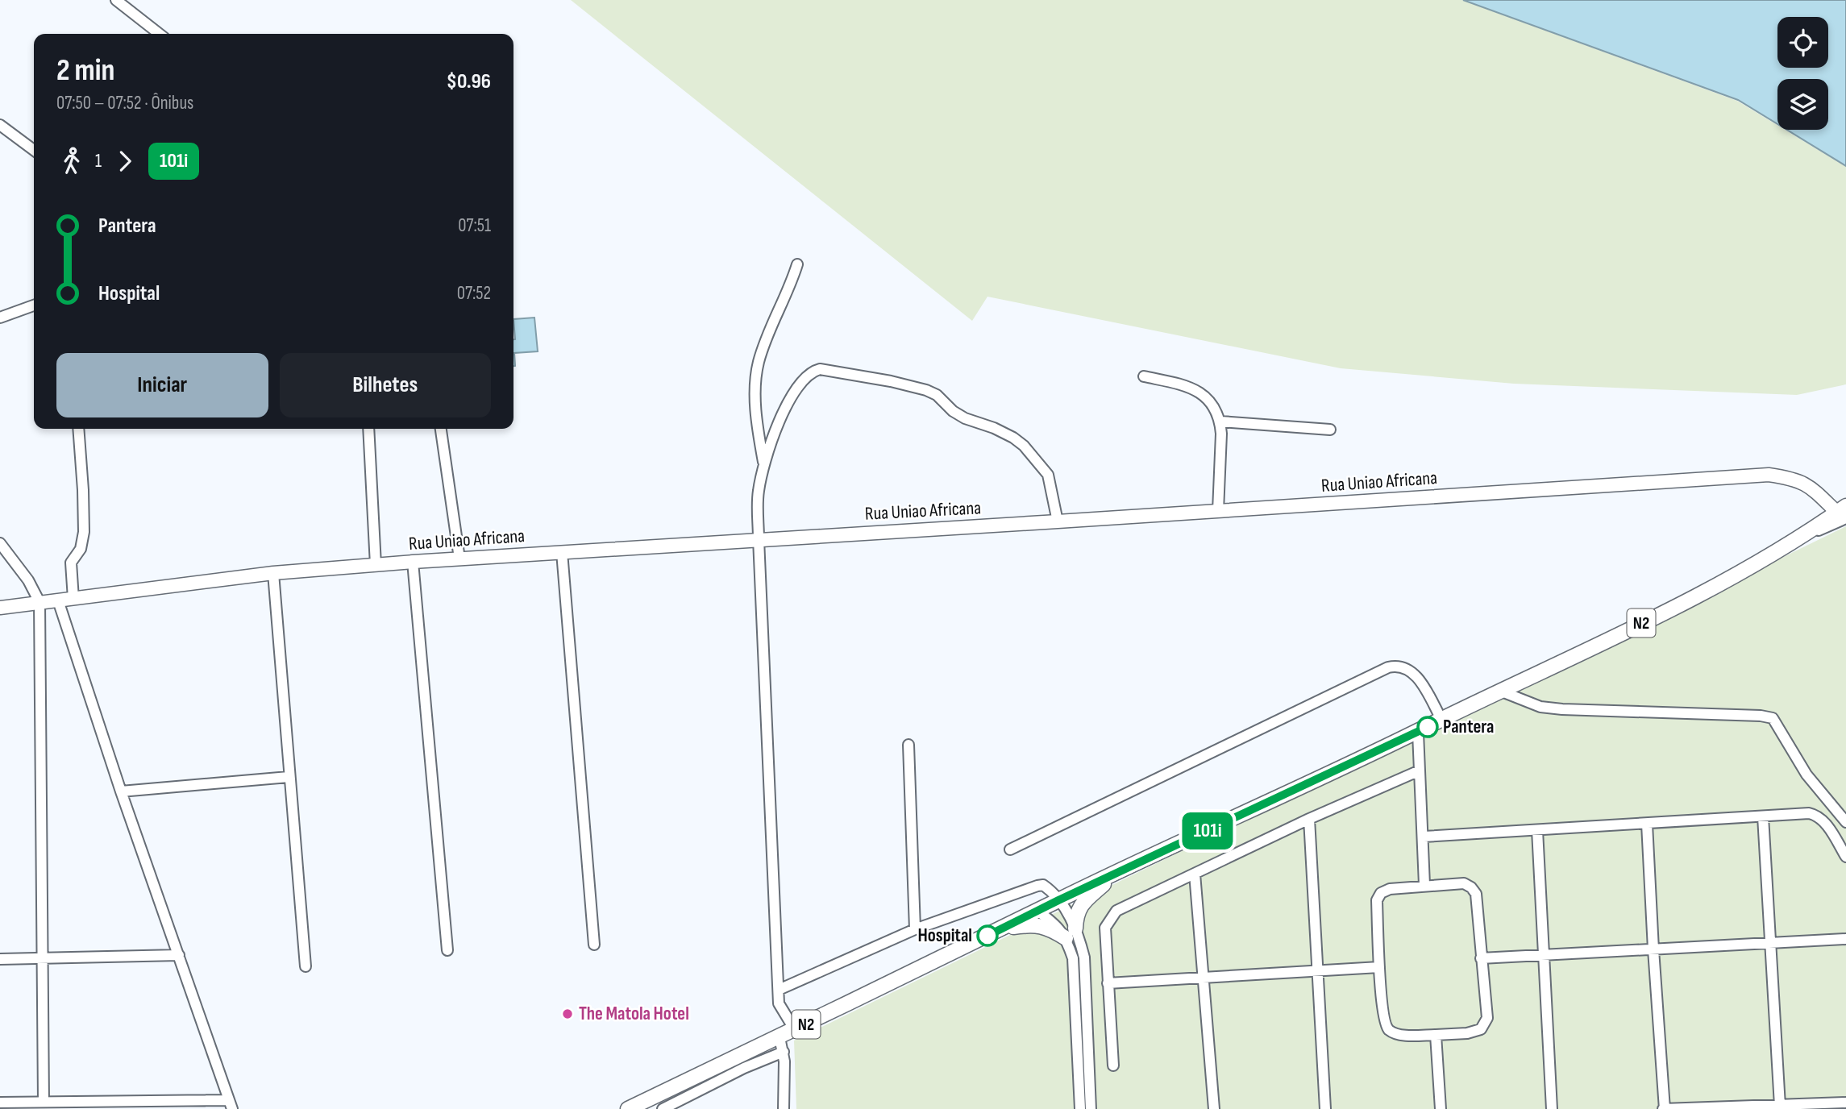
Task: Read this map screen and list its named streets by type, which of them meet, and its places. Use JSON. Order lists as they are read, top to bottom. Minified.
{"streets":{"main road":["Rua Uniao Africana","N2"]},"crossings":[["Rua Uniao Africana","N2"]],"places":["Pantera","Hospital","The Matola Hotel"],"lines":["bus line 101i"],"page":{"on_map":"101i","heading":["2 min","07:50 – 07:52 · Ônibus","$0.96"],"legs":["1","101i"],"list":[{"name":"Pantera","value":"07:51"},{"name":"Hospital","value":"07:52"}],"buttons":["Iniciar","Bilhetes"]}}
